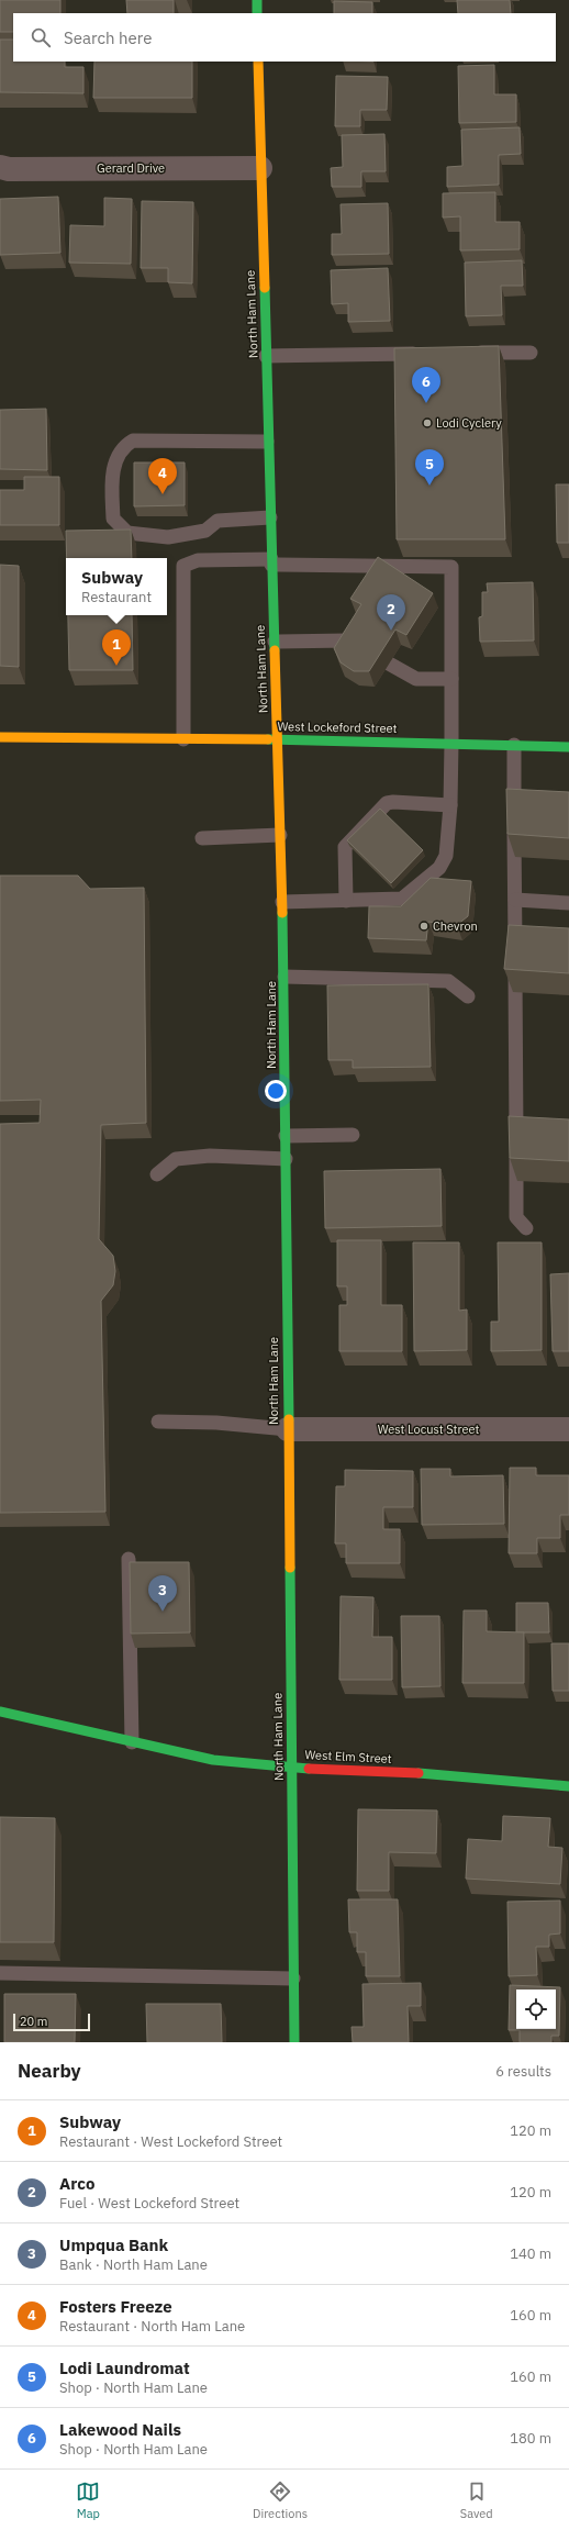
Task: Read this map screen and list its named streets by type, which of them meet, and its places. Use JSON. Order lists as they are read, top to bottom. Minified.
{"streets":{"main road":["North Ham Lane","West Lockeford Street","West Elm Street"],"street":["Gerard Drive","West Locust Street"]},"crossings":[["Gerard Drive","North Ham Lane"],["North Ham Lane","West Lockeford Street"],["North Ham Lane","West Locust Street"],["North Ham Lane","West Elm Street"]],"places":["Lodi Cyclery","Chevron"],"scale_bar":"20 m","page":{"search":"Search here","pins":["6","5","4","2","1","3"],"popup":["Subway","Restaurant"],"scale":"20 m","heading":["Nearby","6 results"],"list":[{"mark":"1","name":"Subway","note":"Restaurant · West Lockeford Street","value":"120 m"},{"mark":"2","name":"Arco","note":"Fuel · West Lockeford Street","value":"120 m"},{"mark":"3","name":"Umpqua Bank","note":"Bank · North Ham Lane","value":"140 m"},{"mark":"4","name":"Fosters Freeze","note":"Restaurant · North Ham Lane","value":"160 m"},{"mark":"5","name":"Lodi Laundromat","note":"Shop · North Ham Lane","value":"160 m"},{"mark":"6","name":"Lakewood Nails","note":"Shop · North Ham Lane","value":"180 m"}],"nav":["Map","Directions","Saved"]}}
